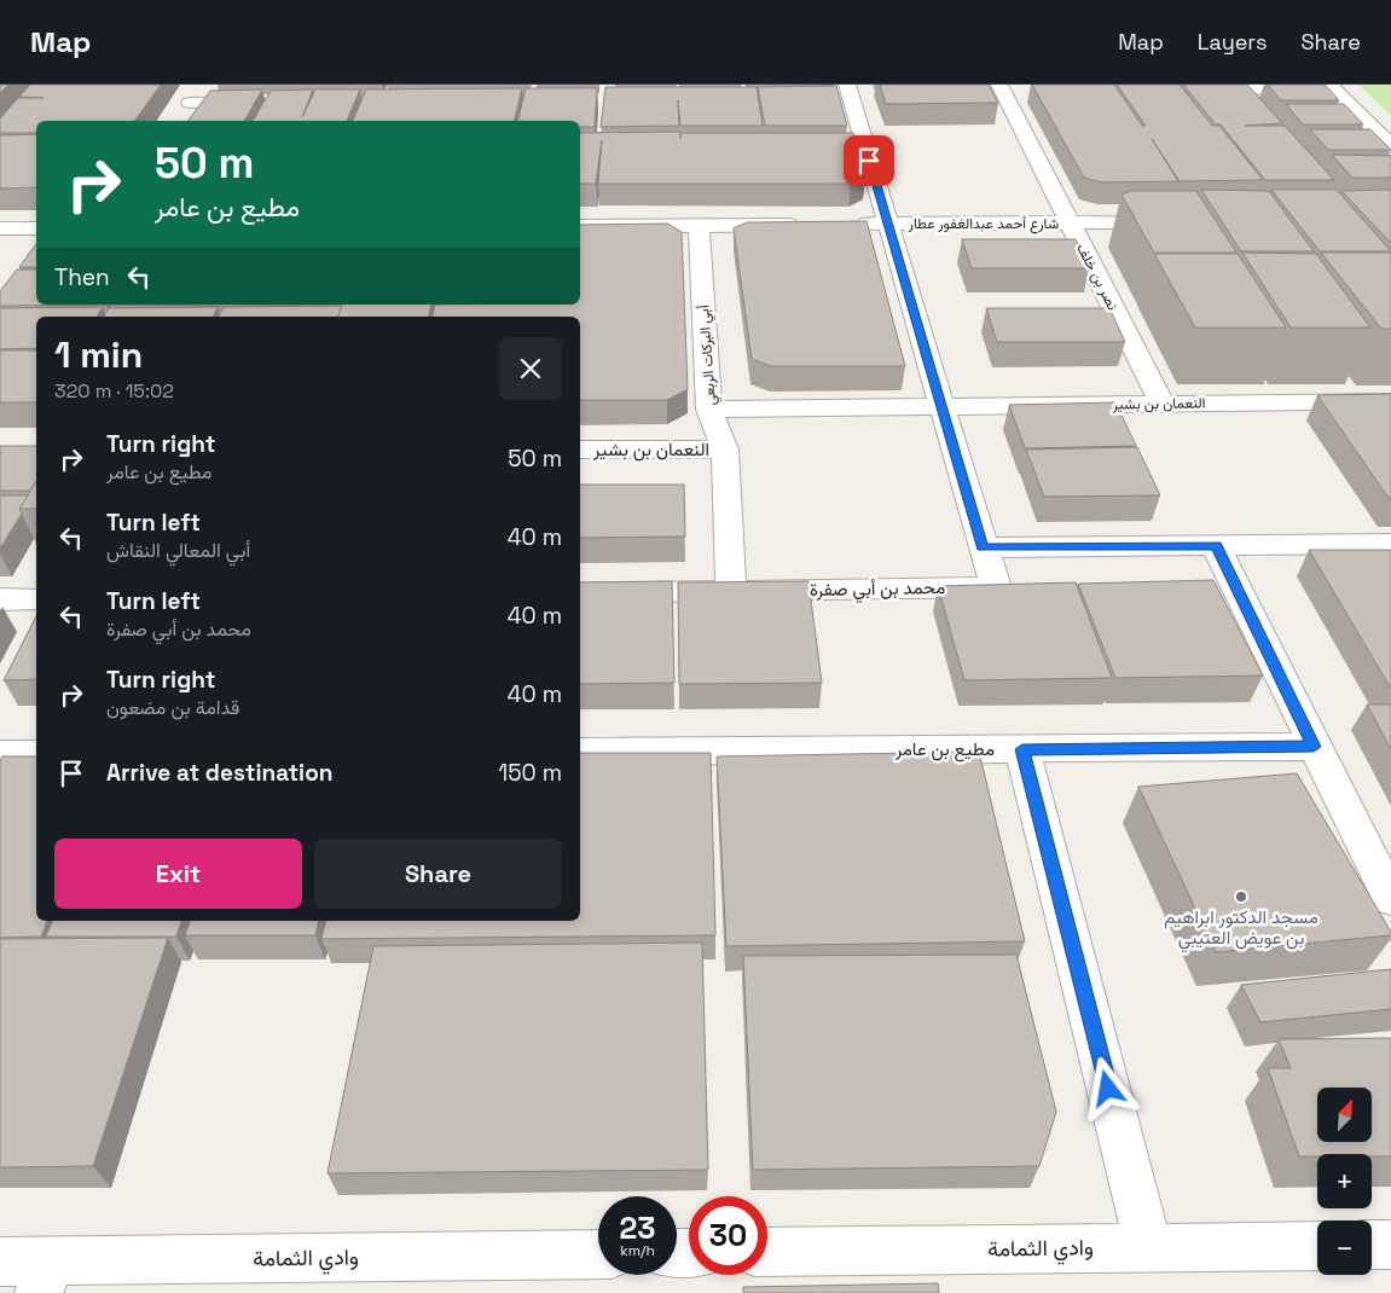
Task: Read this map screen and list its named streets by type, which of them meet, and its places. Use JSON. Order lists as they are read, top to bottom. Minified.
{"streets":{"street":["شارع أحمد عبدالغفور عطار","نصر بن خلف","أبي البركات الربعي","النعمان بن بشير","محمد بن أبي صفرة","مطيع بن عامر","وادي الثمامة"]},"crossings":[["شارع أحمد عبدالغفور عطار","نصر بن خلف"],["نصر بن خلف","النعمان بن بشير"],["أبي البركات الربعي","النعمان بن بشير"],["أبي البركات الربعي","محمد بن أبي صفرة"]],"places":["مسجد الدكتور ابراهيم بن عويض العتيبي"],"north":"top right","page":{"header":"Map","nav":["Map","Layers","Share"],"turn":["50 m","مطيع بن عامر"],"then":"Then","heading":["1 min","320 m · 15:02"],"list":[{"name":"Turn right","note":"مطيع بن عامر","value":"50 m"},{"name":"Turn left","note":"أبي المعالي النقاش","value":"40 m"},{"name":"Turn left","note":"محمد بن أبي صفرة","value":"40 m"},{"name":"Turn right","note":"قدامة بن مضعون","value":"40 m"},{"name":"Arrive at destination","value":"150 m"}],"buttons":["Exit","Share"],"map_buttons":["+","−"],"speed":"23 km/h","limit":"30"}}
